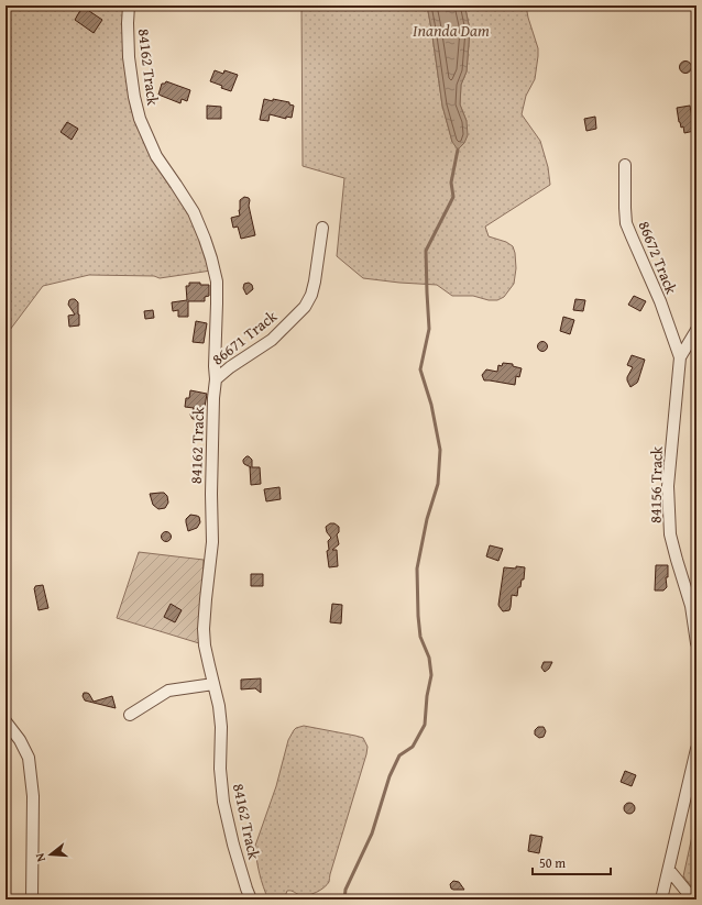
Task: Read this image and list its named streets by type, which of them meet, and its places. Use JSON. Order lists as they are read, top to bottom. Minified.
{"streets":{"street":["84162 Track","86672 Track","86671 Track","84156 Track"]},"crossings":[["84162 Track","86671 Track"],["86672 Track","84156 Track"]],"water":["Inanda Dam"],"scale_bar":"50 m","north":"left"}
